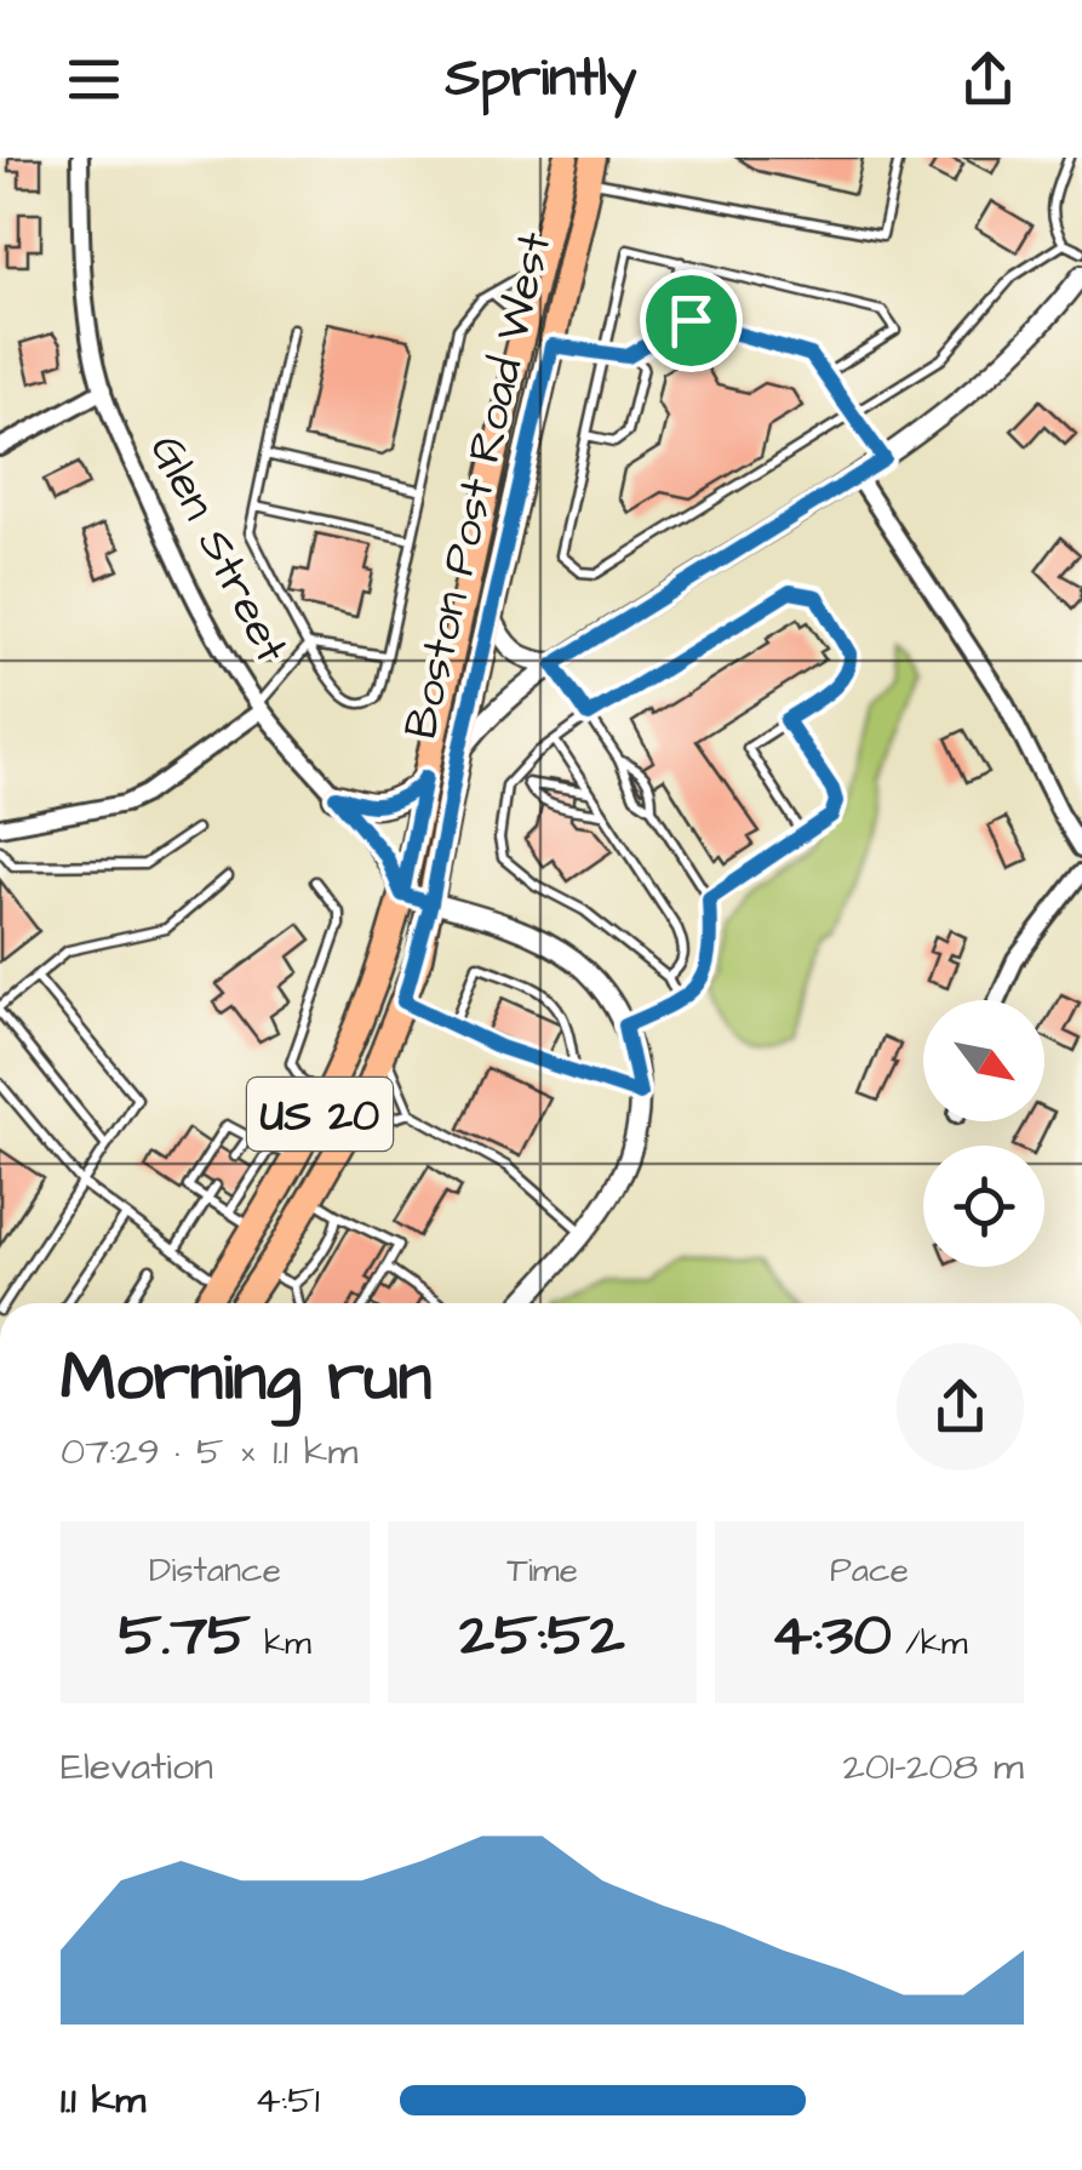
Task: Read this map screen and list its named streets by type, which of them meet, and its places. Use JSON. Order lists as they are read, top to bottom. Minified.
{"streets":{"main road":["Boston Post Road West","US 20"],"street":["Glen Street"]},"crossings":[["Boston Post Road West","Glen Street"],["Boston Post Road West","US 20"],["Glen Street","US 20"]],"north":"bottom right","page":{"header":"Sprintly","heading":["Morning run","07:29 · 5 × 1.1 km"],"stats":[["Distance","5.75 km"],["Time","25:52"],["Pace","4:30 /km"]],"chart":["Elevation","201–208 m"],"list":[{"name":"1.1 km","note":"4:51"}]}}
